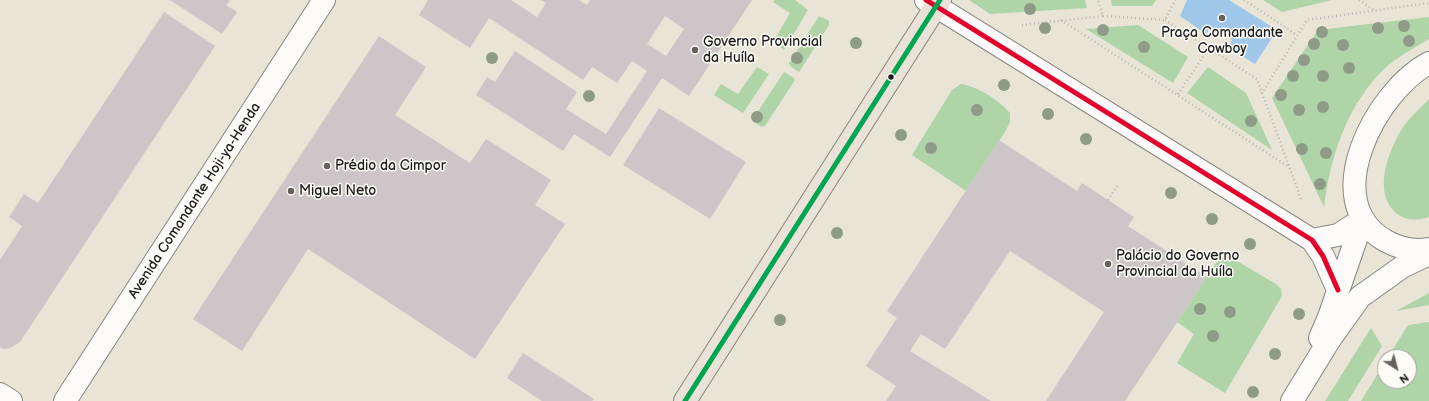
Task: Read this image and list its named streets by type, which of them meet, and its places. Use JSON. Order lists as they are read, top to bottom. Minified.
{"streets":{"street":["Avenida Comandante Hoji-ya-Henda"]},"places":["Praça Comandante Cowboy","Governo Provincial da Huíla","Prédio da Cimpor","Miguel Neto","Palácio do Governo Provincial da Huíla"],"north":"bottom right"}
